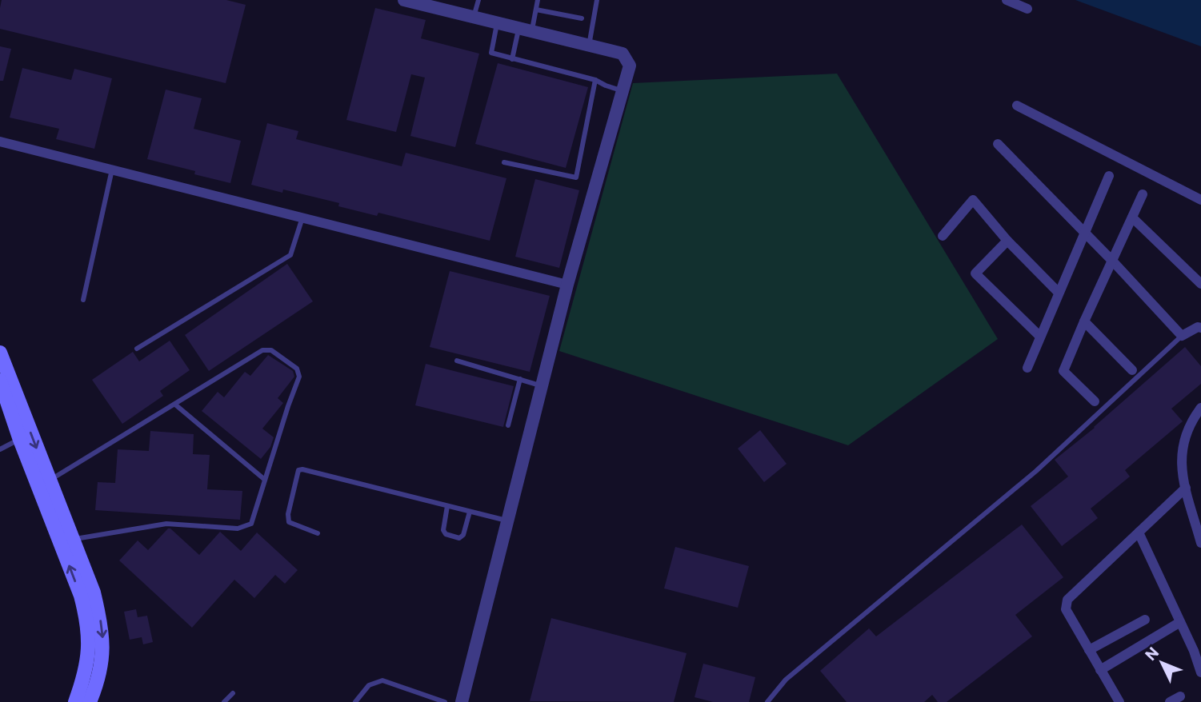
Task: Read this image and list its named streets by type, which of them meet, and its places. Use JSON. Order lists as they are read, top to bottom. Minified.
{"north":"top left"}
